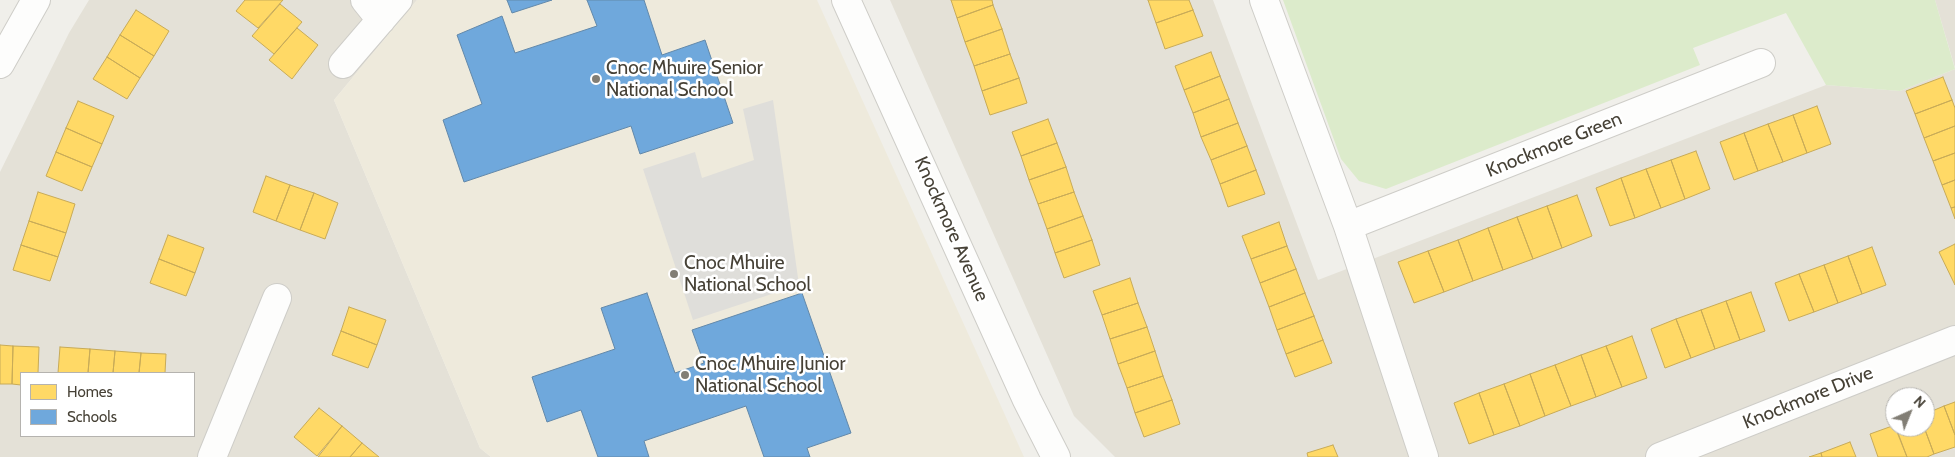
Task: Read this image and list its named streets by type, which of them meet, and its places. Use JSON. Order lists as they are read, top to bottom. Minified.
{"streets":{"street":["Knockmore Green","Knockmore Avenue","Knockmore Drive"]},"places":["Cnoc Mhuire Senior National School","Cnoc Mhuire National School","Cnoc Mhuire Junior National School"],"legend":["Homes","Schools"],"north":"top right"}
